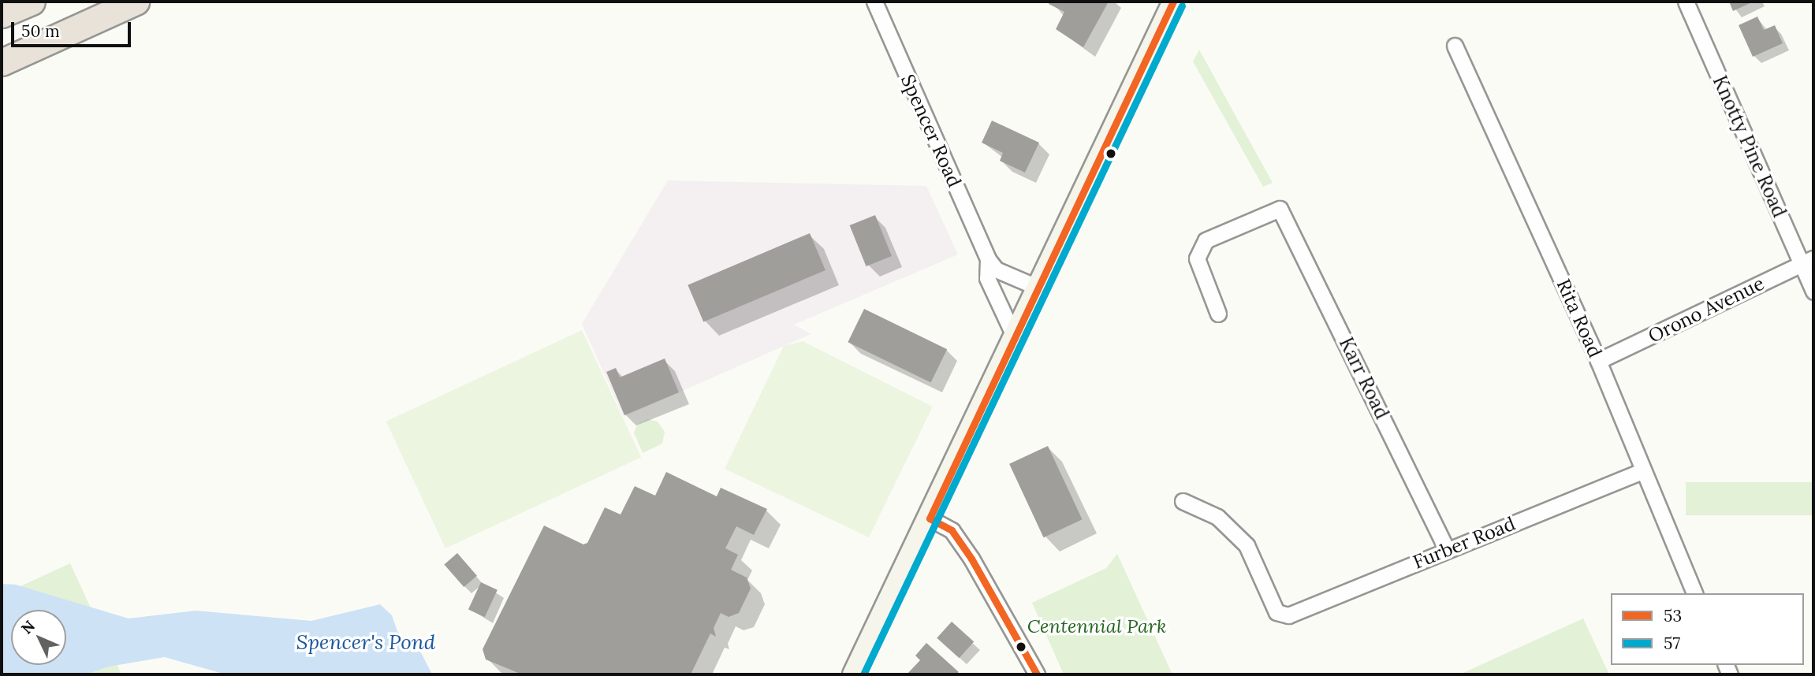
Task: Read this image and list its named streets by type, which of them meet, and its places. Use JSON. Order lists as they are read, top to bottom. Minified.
{"streets":{"street":["Spencer Road","Knotty Pine Road","Orono Avenue","Rita Road","Karr Road","Furber Road"]},"crossings":[["Knotty Pine Road","Orono Avenue"],["Orono Avenue","Rita Road"],["Rita Road","Furber Road"],["Karr Road","Furber Road"]],"water":["Spencer's Pond"],"parks":["Centennial Park"],"lines":["transit line 53","transit line 57"],"legend":["53","57"],"scale_bar":"50 m","north":"top left"}
